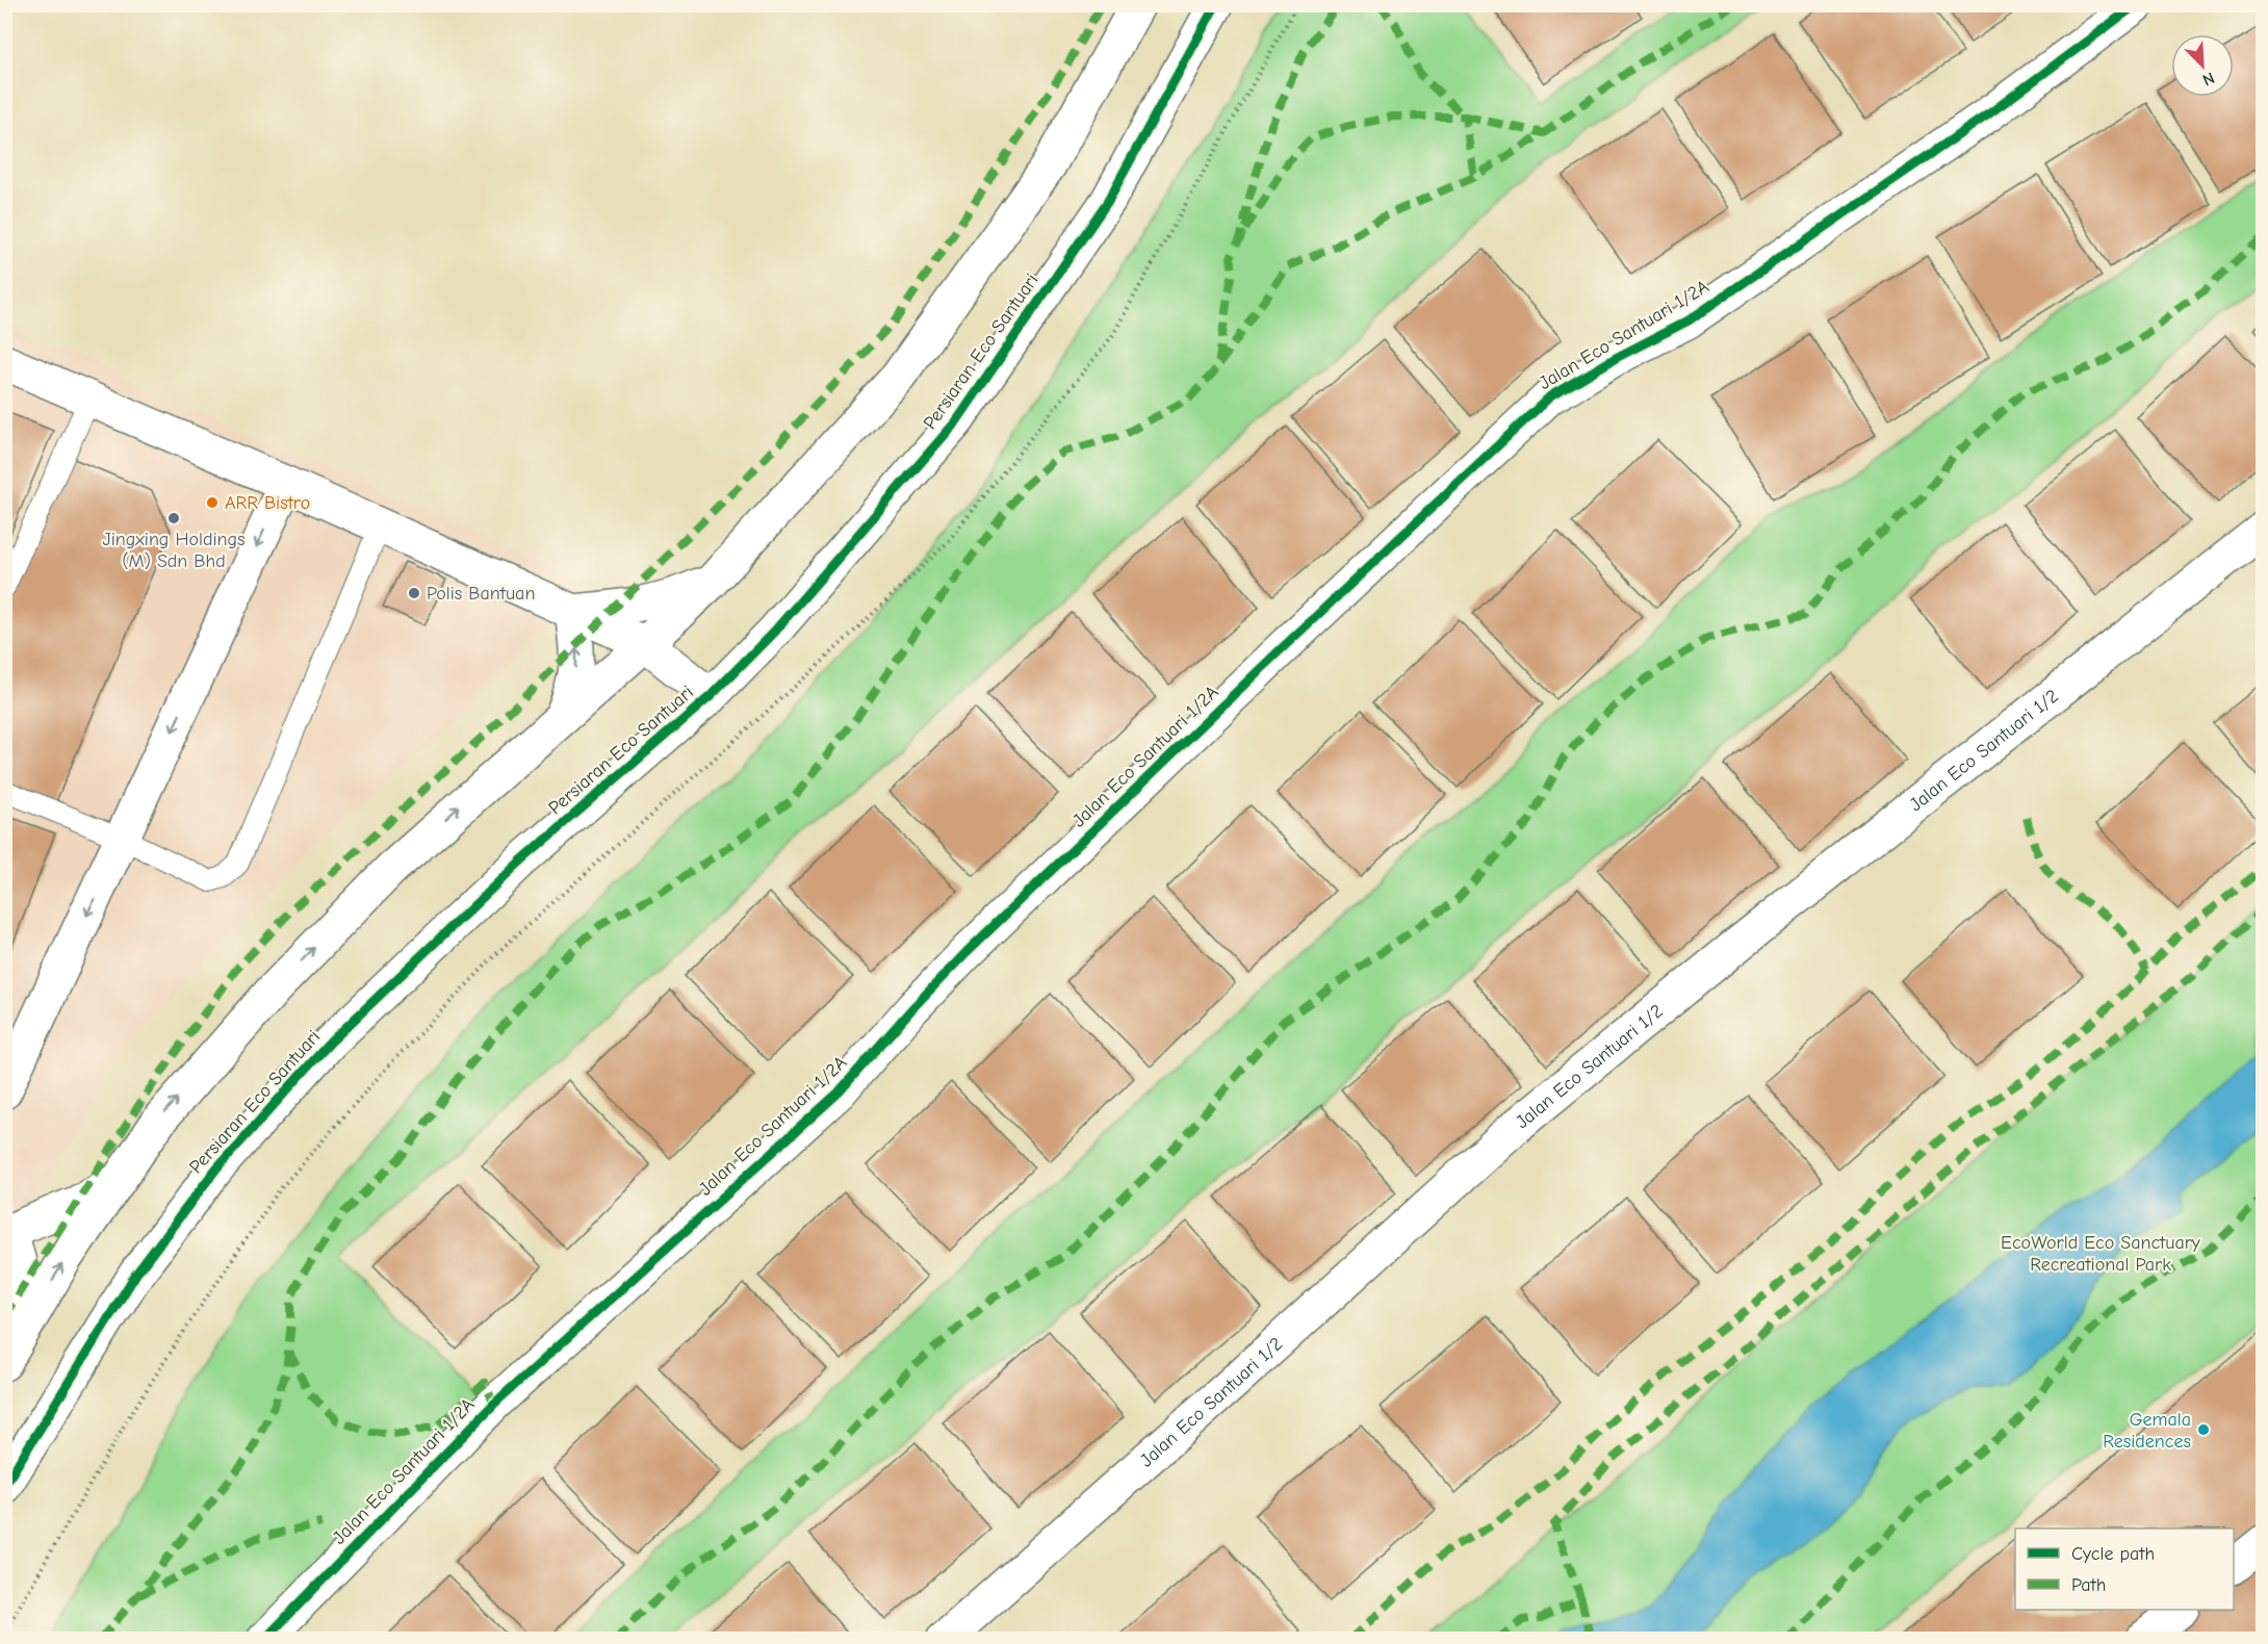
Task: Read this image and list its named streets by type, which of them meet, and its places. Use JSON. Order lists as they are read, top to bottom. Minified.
{"streets":{"street":["Jalan Eco Santuari 1/2A","Persiaran Eco Santuari","Jalan Eco Santuari 1/2"]},"parks":["EcoWorld Eco Sanctuary Recreational Park"],"places":["ARR Bistro","Jingxing Holdings (M) Sdn Bhd","Polis Bantuan","Gemala Residences"],"legend":["Cycle path","Path"],"north":"bottom right"}
